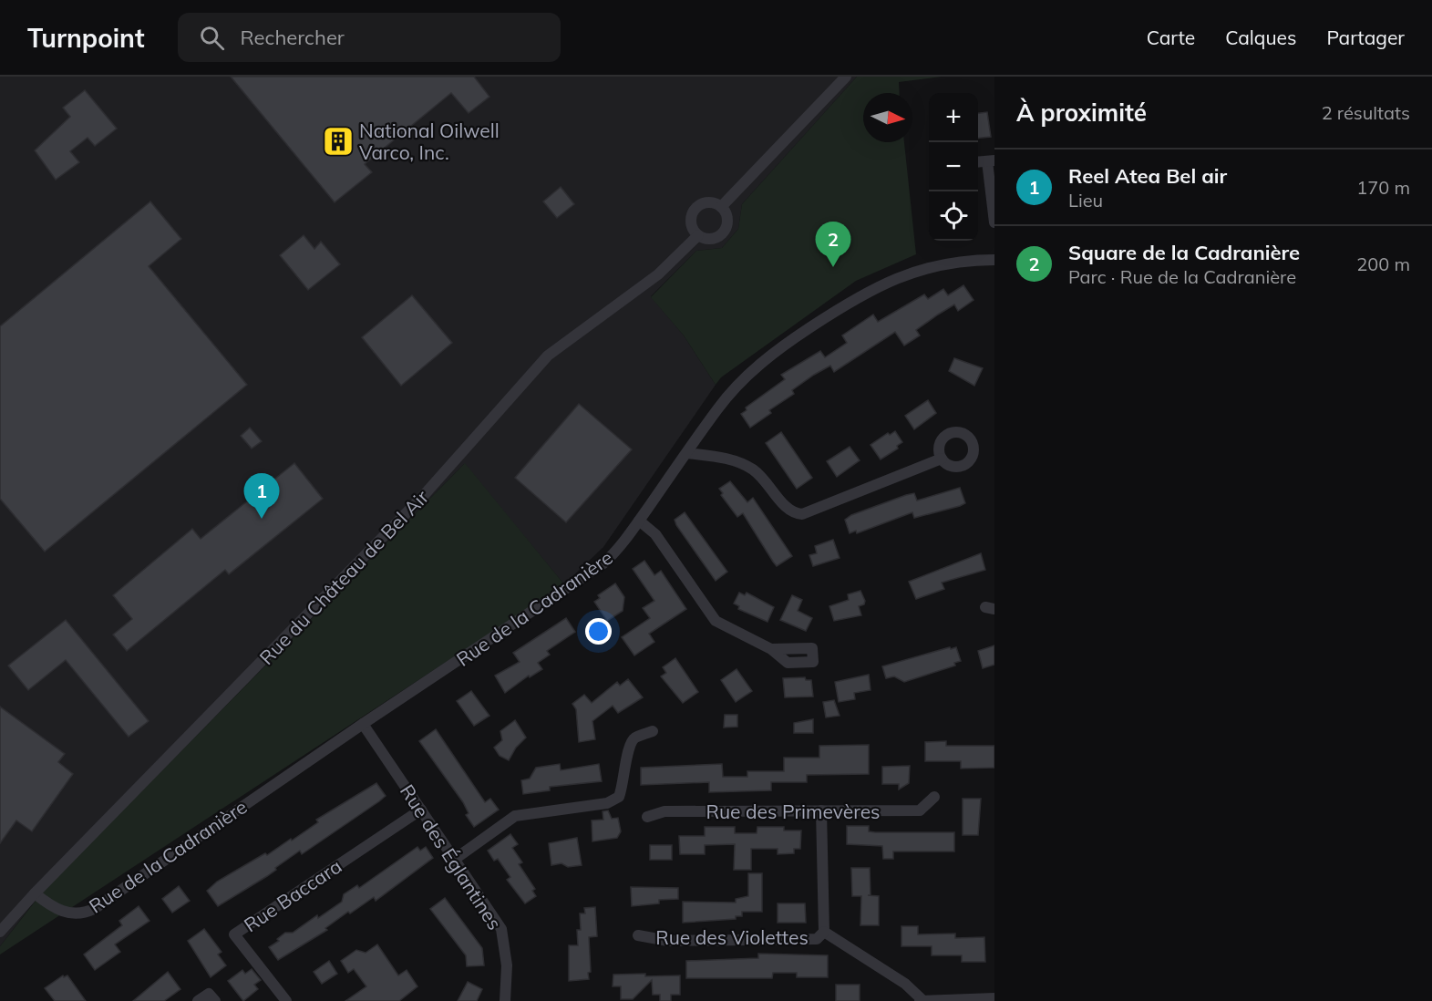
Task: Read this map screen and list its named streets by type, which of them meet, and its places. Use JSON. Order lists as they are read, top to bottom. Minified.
{"streets":{"street":["Rue du Château de Bel Air","Rue de la Cadranière","Rue des Primevères","Rue des Églantines","Rue Baccara","Rue des Violettes"]},"crossings":[["Rue du Château de Bel Air","Rue de la Cadranière"],["Rue de la Cadranière","Rue des Églantines"],["Rue des Églantines","Rue Baccara"]],"places":{"building":["National Oilwell Varco, Inc."]},"north":"right","page":{"header":"Turnpoint","search":"Rechercher","nav":["Carte","Calques","Partager"],"heading":["À proximité","2 résultats"],"map_buttons":["+","−"],"list":[{"mark":"1","name":"Reel Atea Bel air","note":"Lieu","value":"170 m"},{"mark":"2","name":"Square de la Cadranière","note":"Parc · Rue de la Cadranière","value":"200 m"}],"pins":["2","1"]}}
